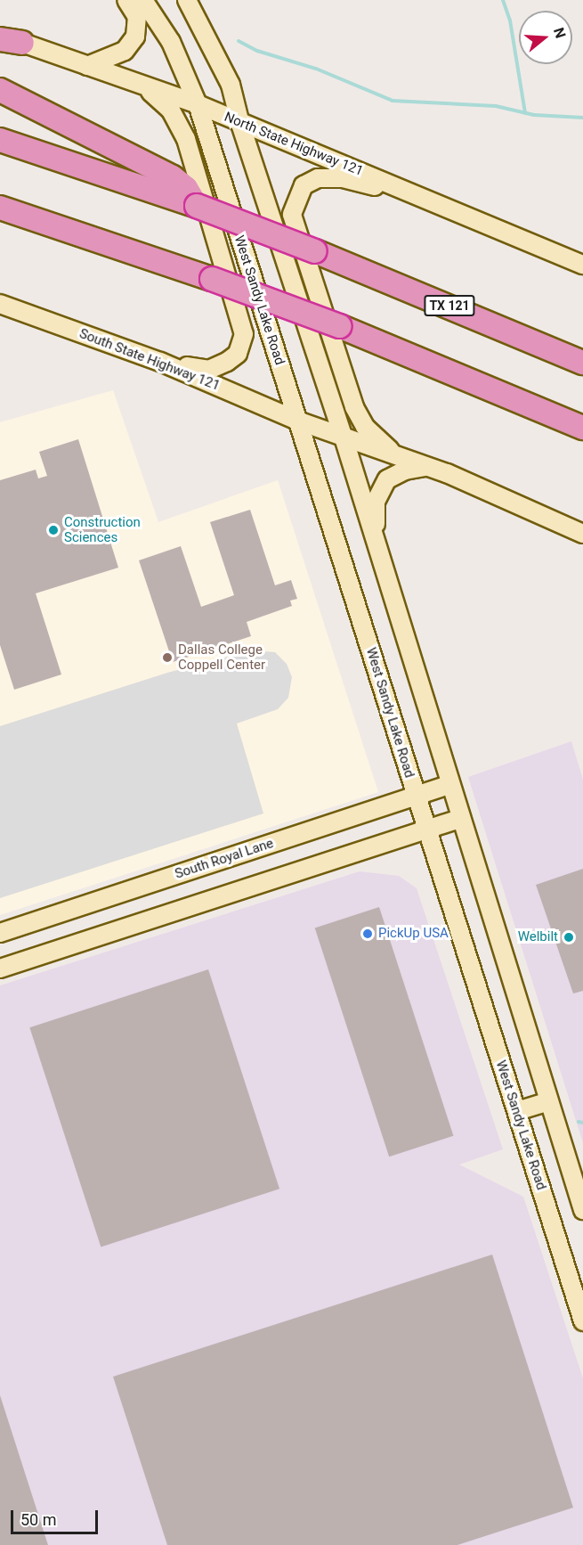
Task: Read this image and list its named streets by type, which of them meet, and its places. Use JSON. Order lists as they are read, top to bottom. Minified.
{"streets":{"highway":["TX 121"],"main road":["North State Highway 121","West Sandy Lake Road","South State Highway 121","South Royal Lane"]},"crossings":[["North State Highway 121","West Sandy Lake Road"],["West Sandy Lake Road","South State Highway 121"],["West Sandy Lake Road","South Royal Lane"]],"places":["Construction Sciences","Dallas College Coppell Center","PickUp USA","Welbilt"],"scale_bar":"50 m","north":"right"}
